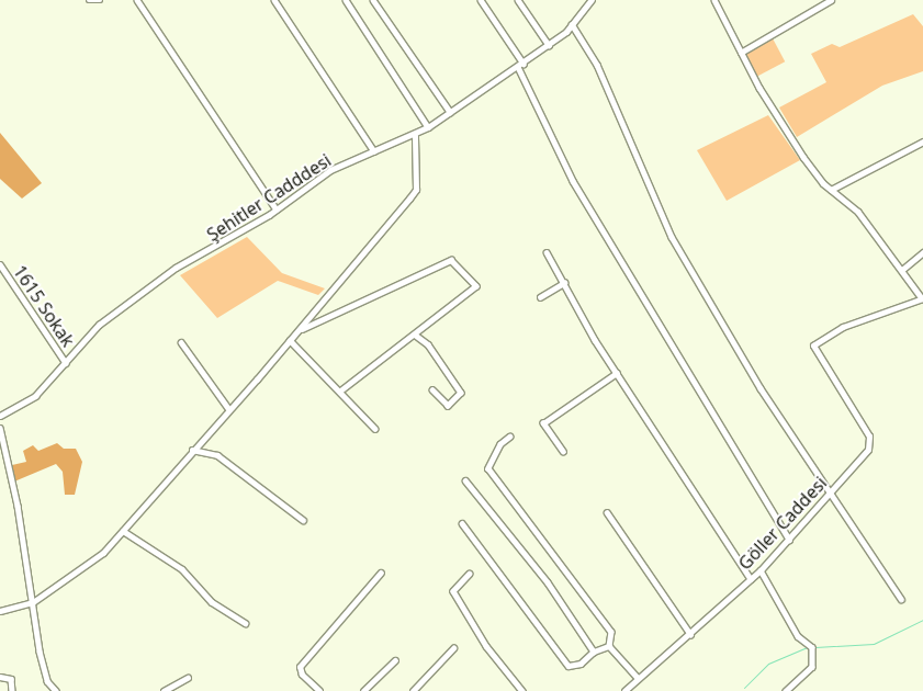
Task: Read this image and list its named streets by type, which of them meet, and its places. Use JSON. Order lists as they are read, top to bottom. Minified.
{"streets":{"street":["Şehitler Cadddesi","1615 Sokak","Göller Caddesi"]},"crossings":[["Şehitler Cadddesi","1615 Sokak"]]}
